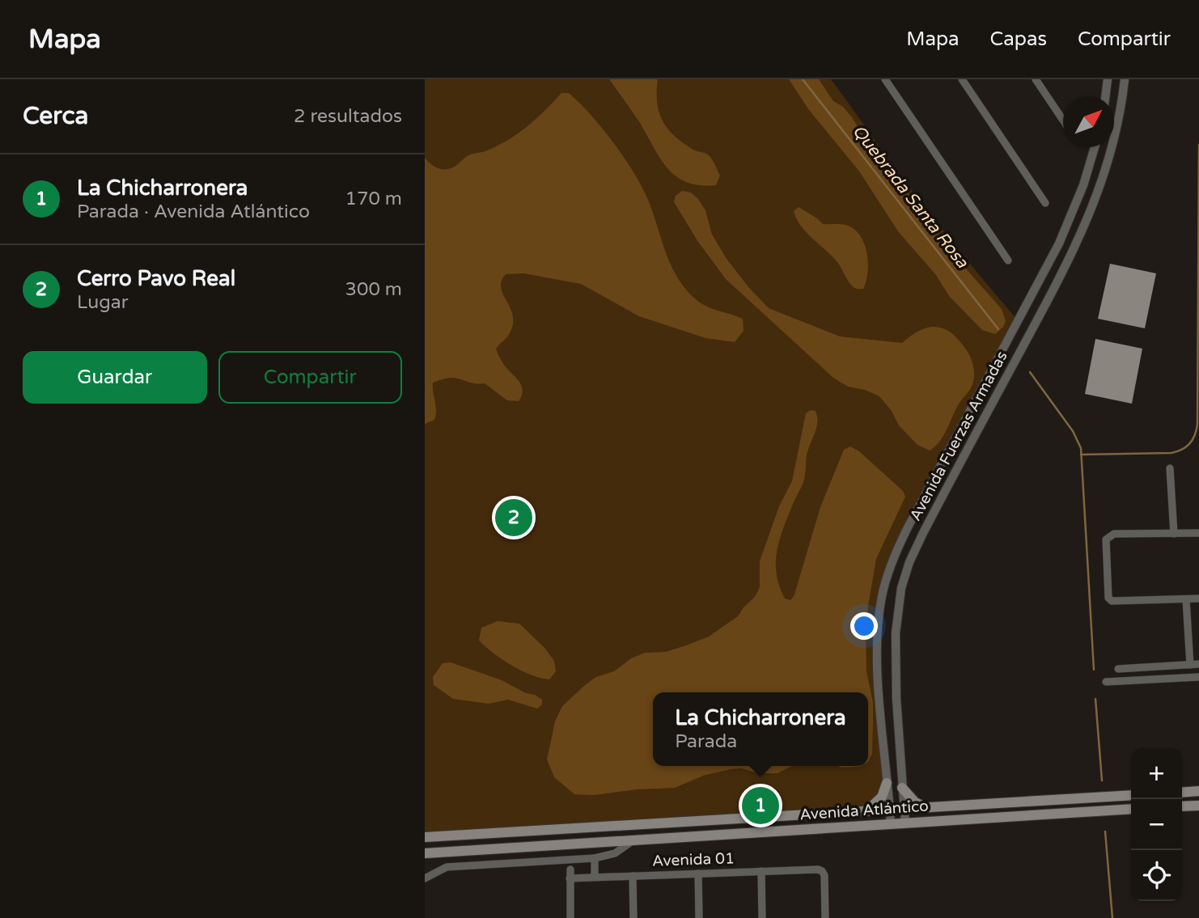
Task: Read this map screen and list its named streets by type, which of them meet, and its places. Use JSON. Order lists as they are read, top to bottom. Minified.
{"streets":{"main road":["Avenida Atlántico"],"street":["Avenida Fuerzas Armadas","Avenida 01"]},"crossings":[["Avenida Fuerzas Armadas","Avenida Atlántico"]],"water":["Quebrada Santa Rosa"],"north":"top right","page":{"header":"Mapa","nav":["Mapa","Capas","Compartir"],"heading":["Cerca","2 resultados"],"list":[{"mark":"1","name":"La Chicharronera","note":"Parada · Avenida Atlántico","value":"170 m"},{"mark":"2","name":"Cerro Pavo Real","note":"Lugar","value":"300 m"}],"buttons":["Guardar","Compartir"],"pins":["2","1"],"popup":["La Chicharronera","Parada"],"map_buttons":["+","−"]}}
